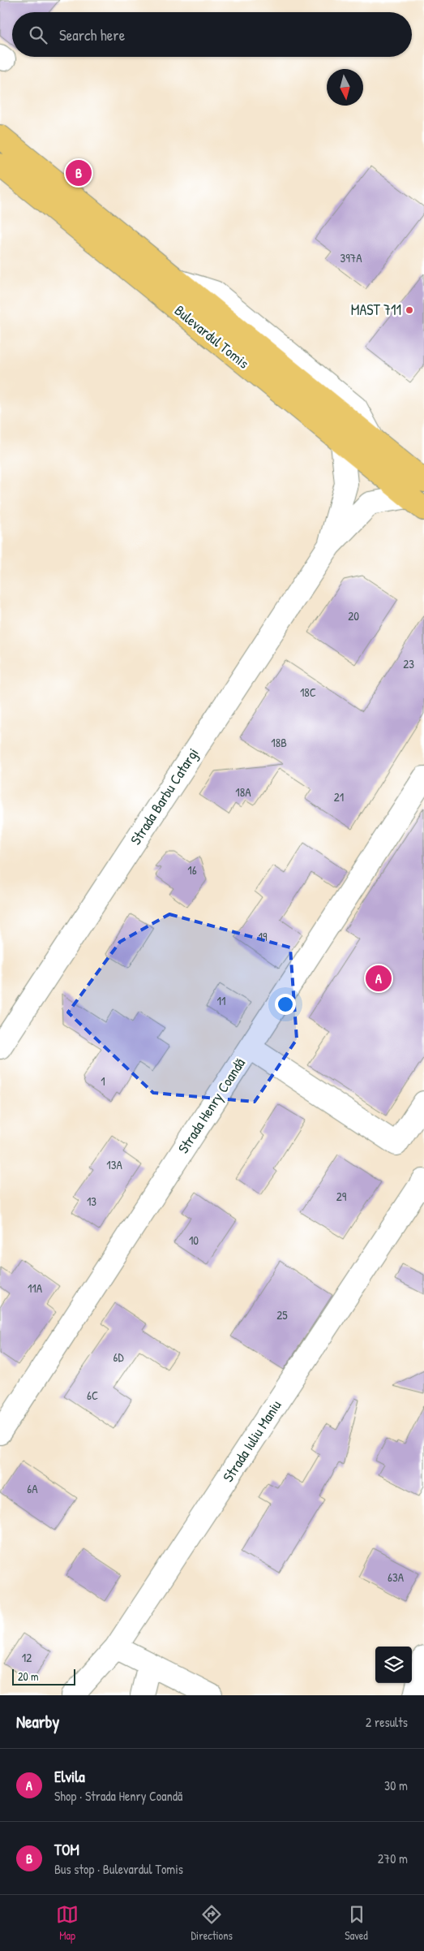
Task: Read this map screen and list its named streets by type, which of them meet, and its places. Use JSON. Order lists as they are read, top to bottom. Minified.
{"streets":{"main road":["Bulevardul Tomis"],"street":["Strada Barbu Catargi","Strada Henry Coandă","Strada Iuliu Maniu"]},"crossings":[["Bulevardul Tomis","Strada Barbu Catargi"]],"places":["MAST 711"],"house_numbers":["397A","20","23","18C","18B","18A","21","16","19","11","1","13A","29","13","10","11A","25","6D","6C","6A","63A","12"],"scale_bar":"20 m","north":"bottom","page":{"search":"Search here","pins":["B","A"],"scale":"20 m","heading":["Nearby","2 results"],"list":[{"mark":"A","name":"Elvila","note":"Shop · Strada Henry Coandă","value":"30 m"},{"mark":"B","name":"TOM","note":"Bus stop · Bulevardul Tomis","value":"270 m"}],"nav":["Map","Directions","Saved"]}}
